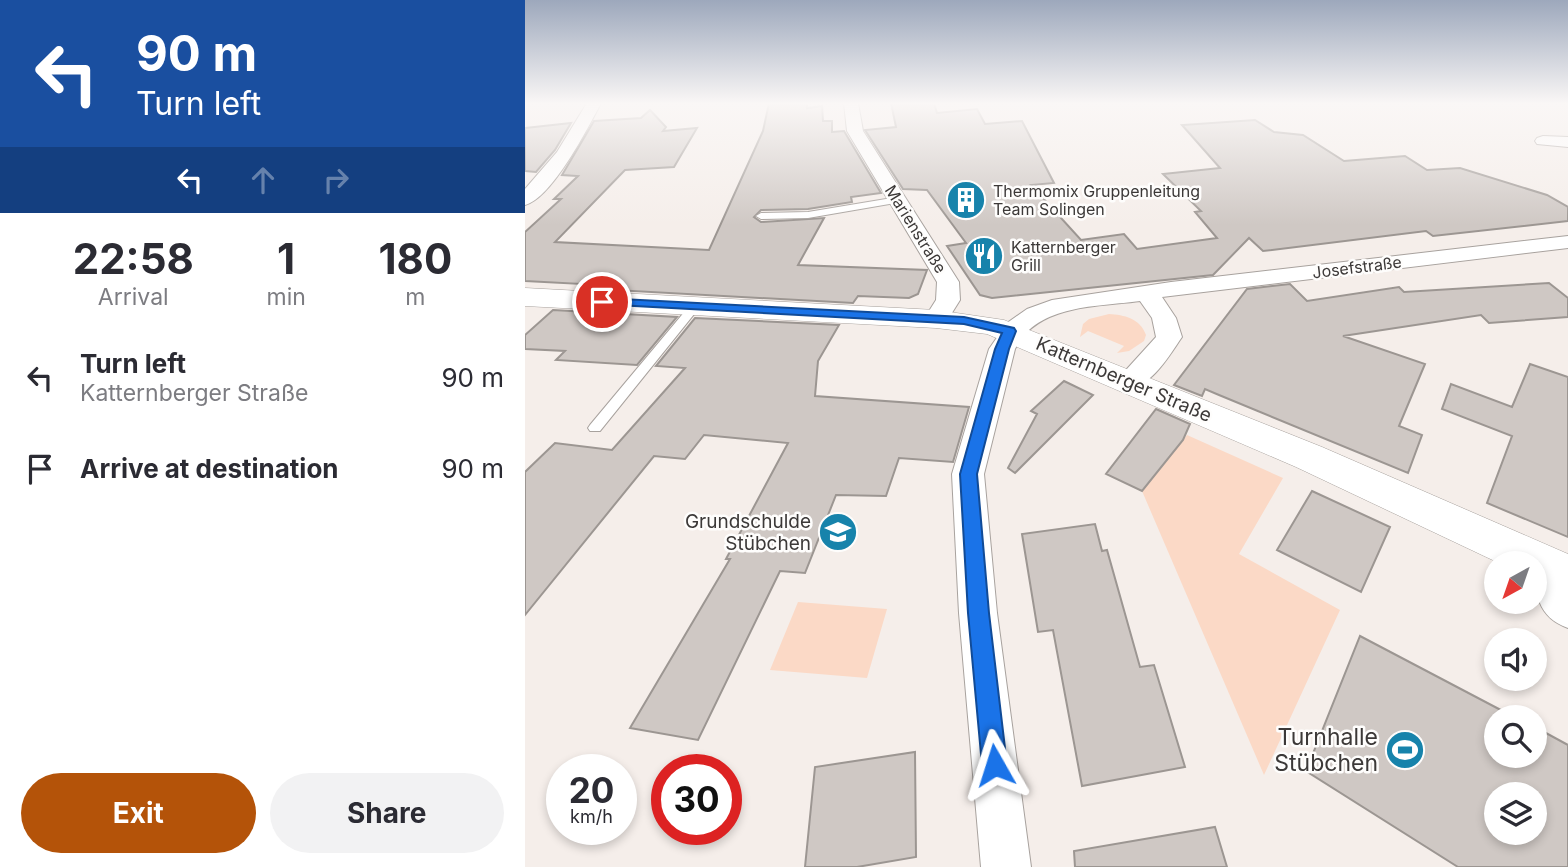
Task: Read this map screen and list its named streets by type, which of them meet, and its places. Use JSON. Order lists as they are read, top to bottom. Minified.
{"streets":{"street":["Marienstraße","Josefstraße","Katternberger Straße"]},"crossings":[["Marienstraße","Katternberger Straße"],["Josefstraße","Katternberger Straße"]],"places":{"building":["Thermomix Gruppenleitung Team Solingen"],"restaurant":["Katternberger Grill"],"school or university":["Grundschulde Stübchen"],"sports":["Turnhalle Stübchen"]},"north":"bottom left","page":{"turn":["90 m","Turn left"],"eta":["22:58","Arrival","1","min","180","m"],"list":[{"name":"Turn left","note":"Katternberger Straße","value":"90 m"},{"name":"Arrive at destination","value":"90 m"}],"speed":"20 km/h","limit":"30","buttons":["Exit","Share"]}}
